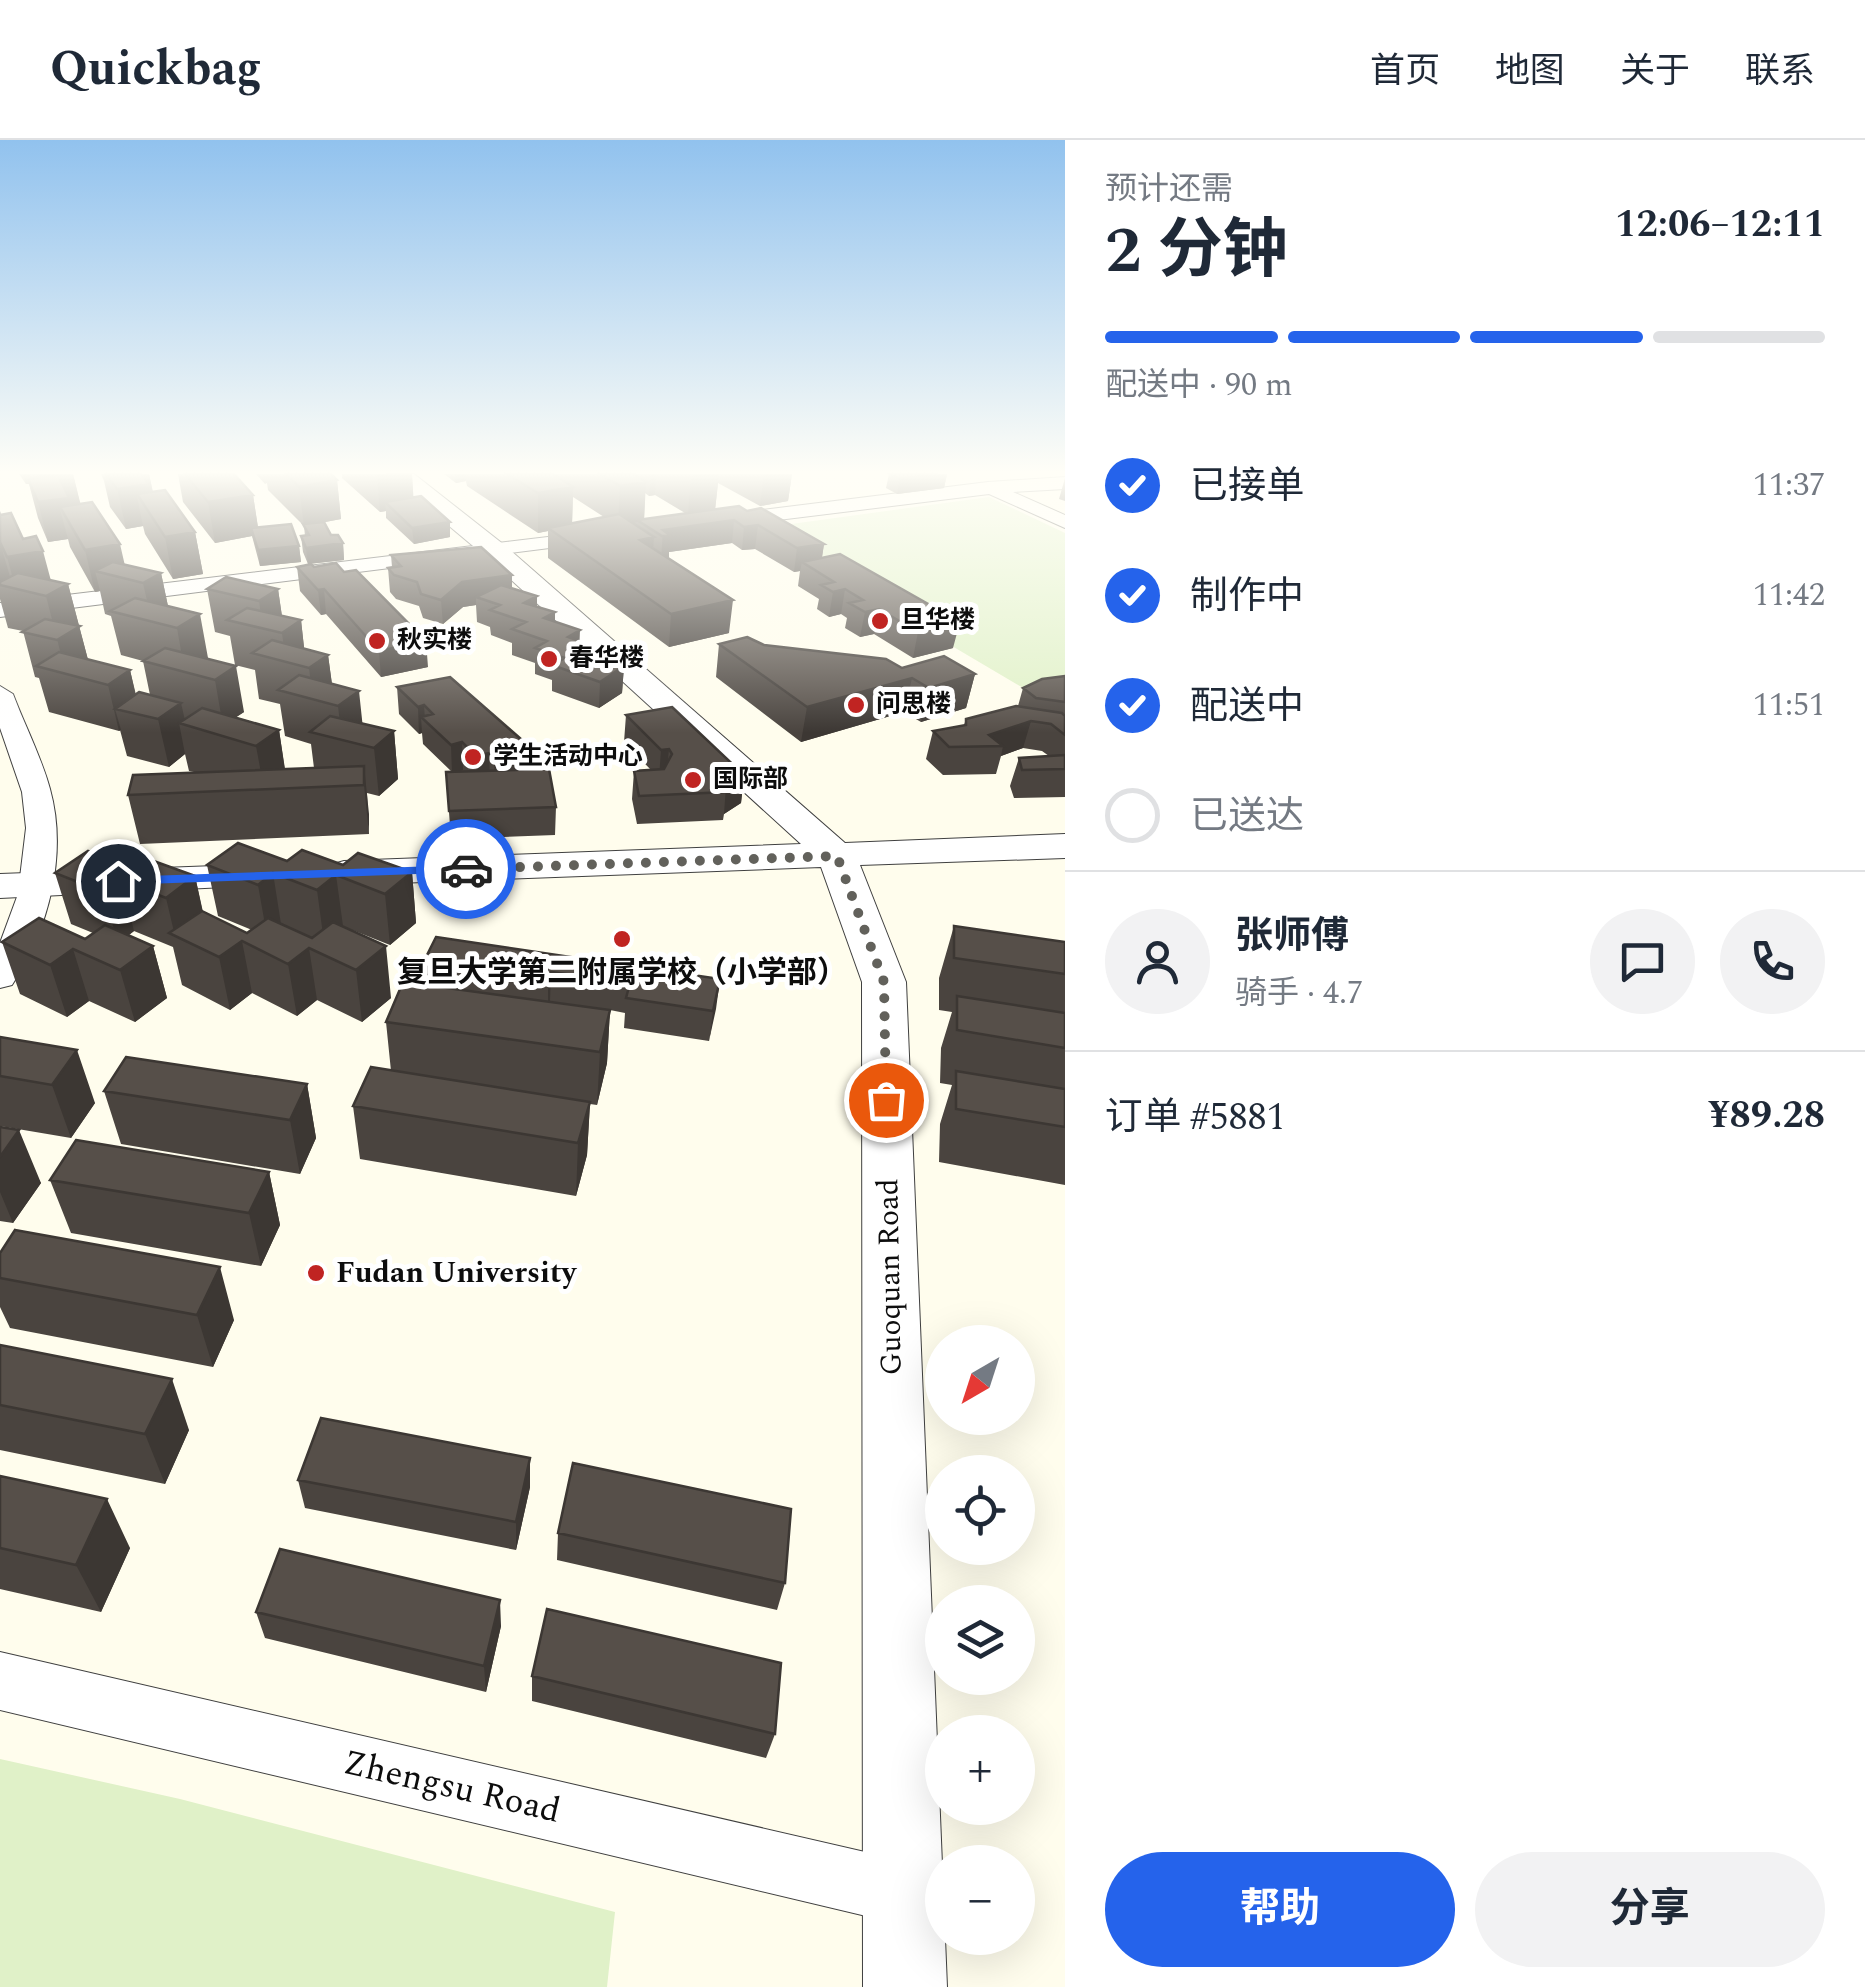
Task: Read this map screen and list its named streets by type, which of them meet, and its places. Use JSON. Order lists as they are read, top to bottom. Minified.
{"streets":{"street":["Guoquan Road","Zhengsu Road"]},"crossings":[["Guoquan Road","Zhengsu Road"]],"places":["旦华楼","秋实楼","春华楼","问思楼","学生活动中心","国际部","复旦大学第二附属学校（小学部）","Fudan University"],"north":"bottom left","page":{"header":"Quickbag","nav":["首页","地图","关于","联系"],"heading":["2 分钟","预计还需","12:06–12:11"],"panel":["张师傅","骑手 · 4.7","订单 #5881","¥89.28"],"bar":"配送中 · 90 m","list":[["已接单","11:37"],["制作中","11:42"],["配送中","11:51"],"已送达"],"map_buttons":["+","−"],"buttons":["帮助","分享"]}}
